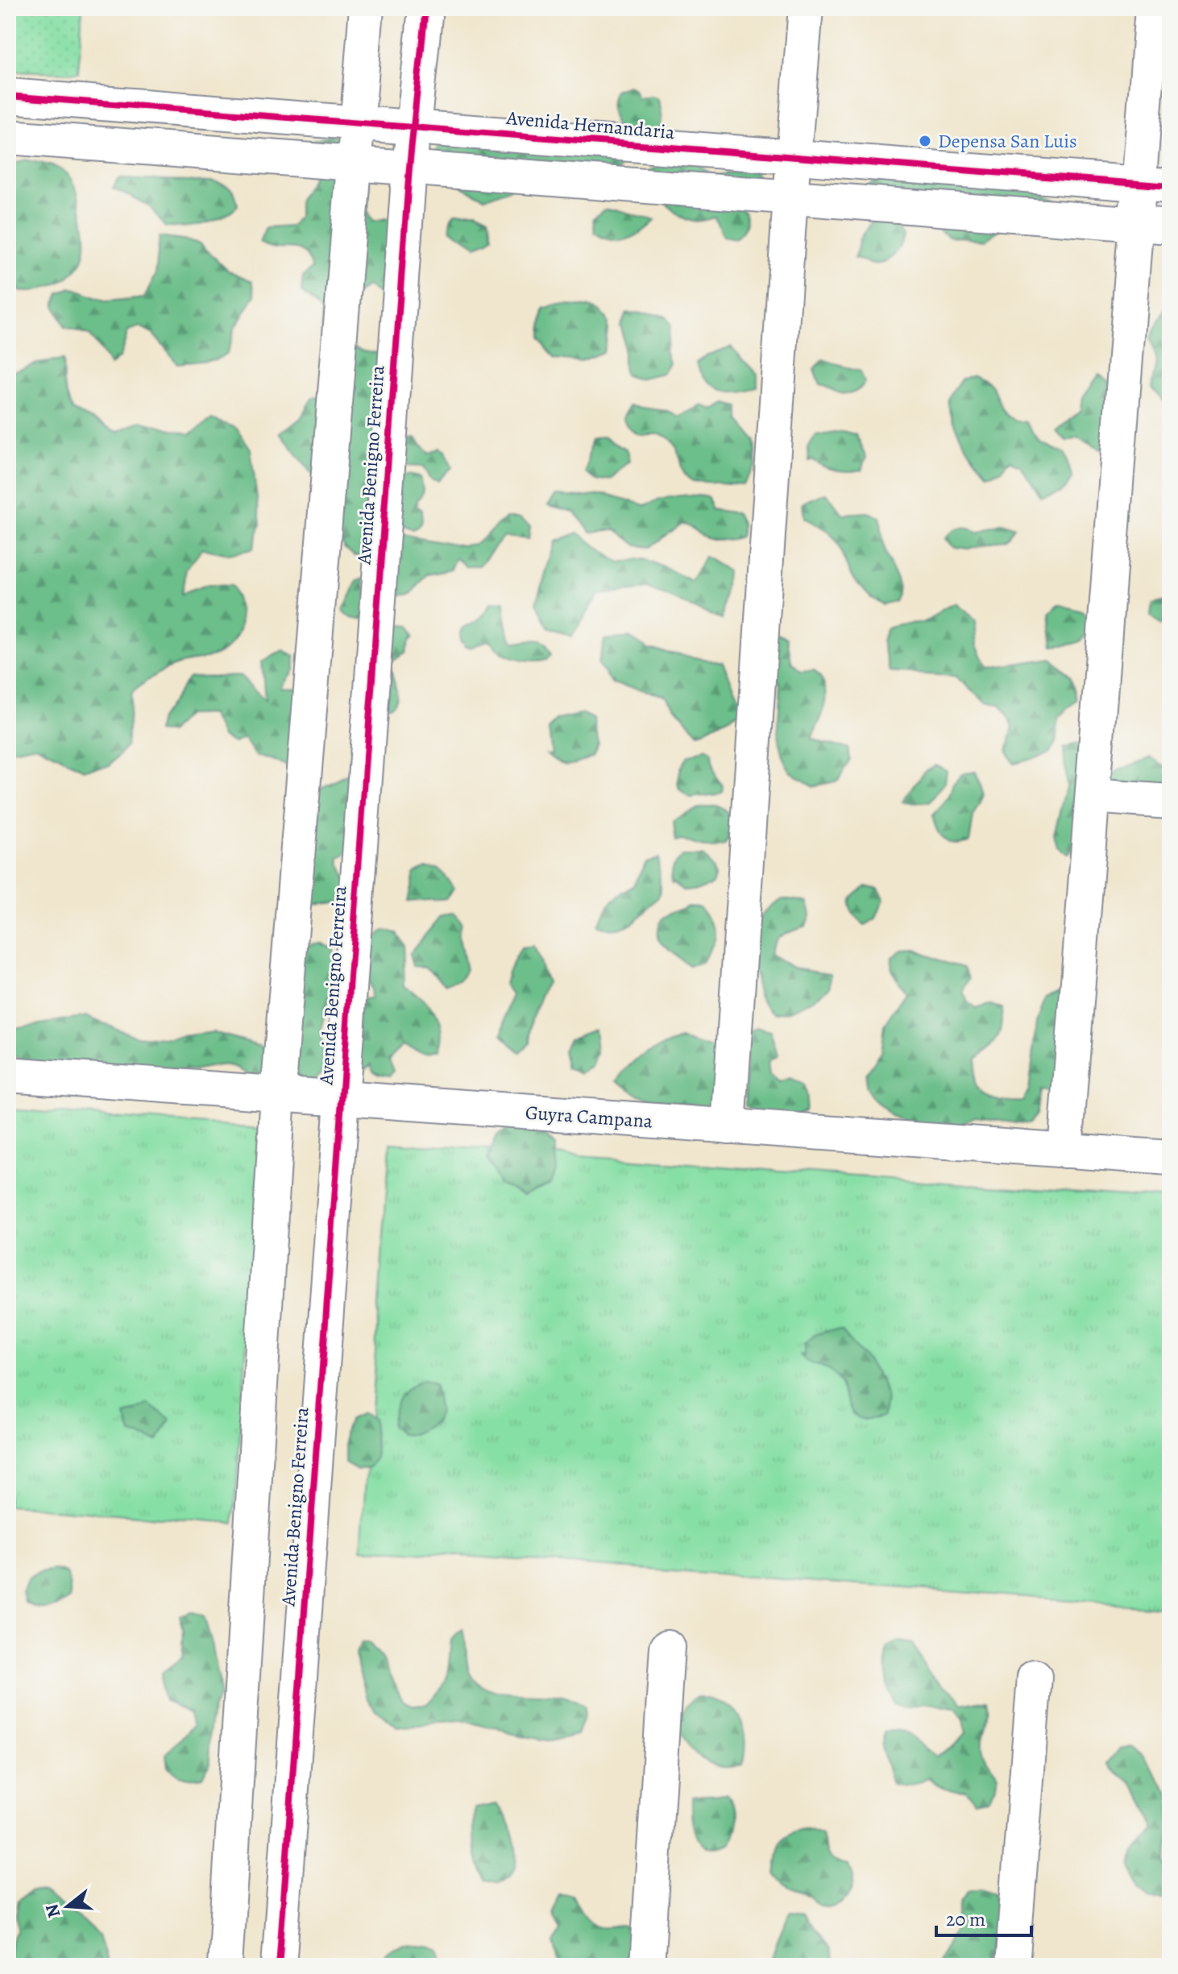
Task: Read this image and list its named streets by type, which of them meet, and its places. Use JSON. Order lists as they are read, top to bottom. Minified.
{"streets":{"street":["Avenida Hernandaria","Avenida Benigno Ferreira","Guyra Campana"]},"crossings":[["Avenida Hernandaria","Avenida Benigno Ferreira"],["Avenida Benigno Ferreira","Guyra Campana"]],"places":["Depensa San Luis"],"scale_bar":"20 m","north":"left"}
